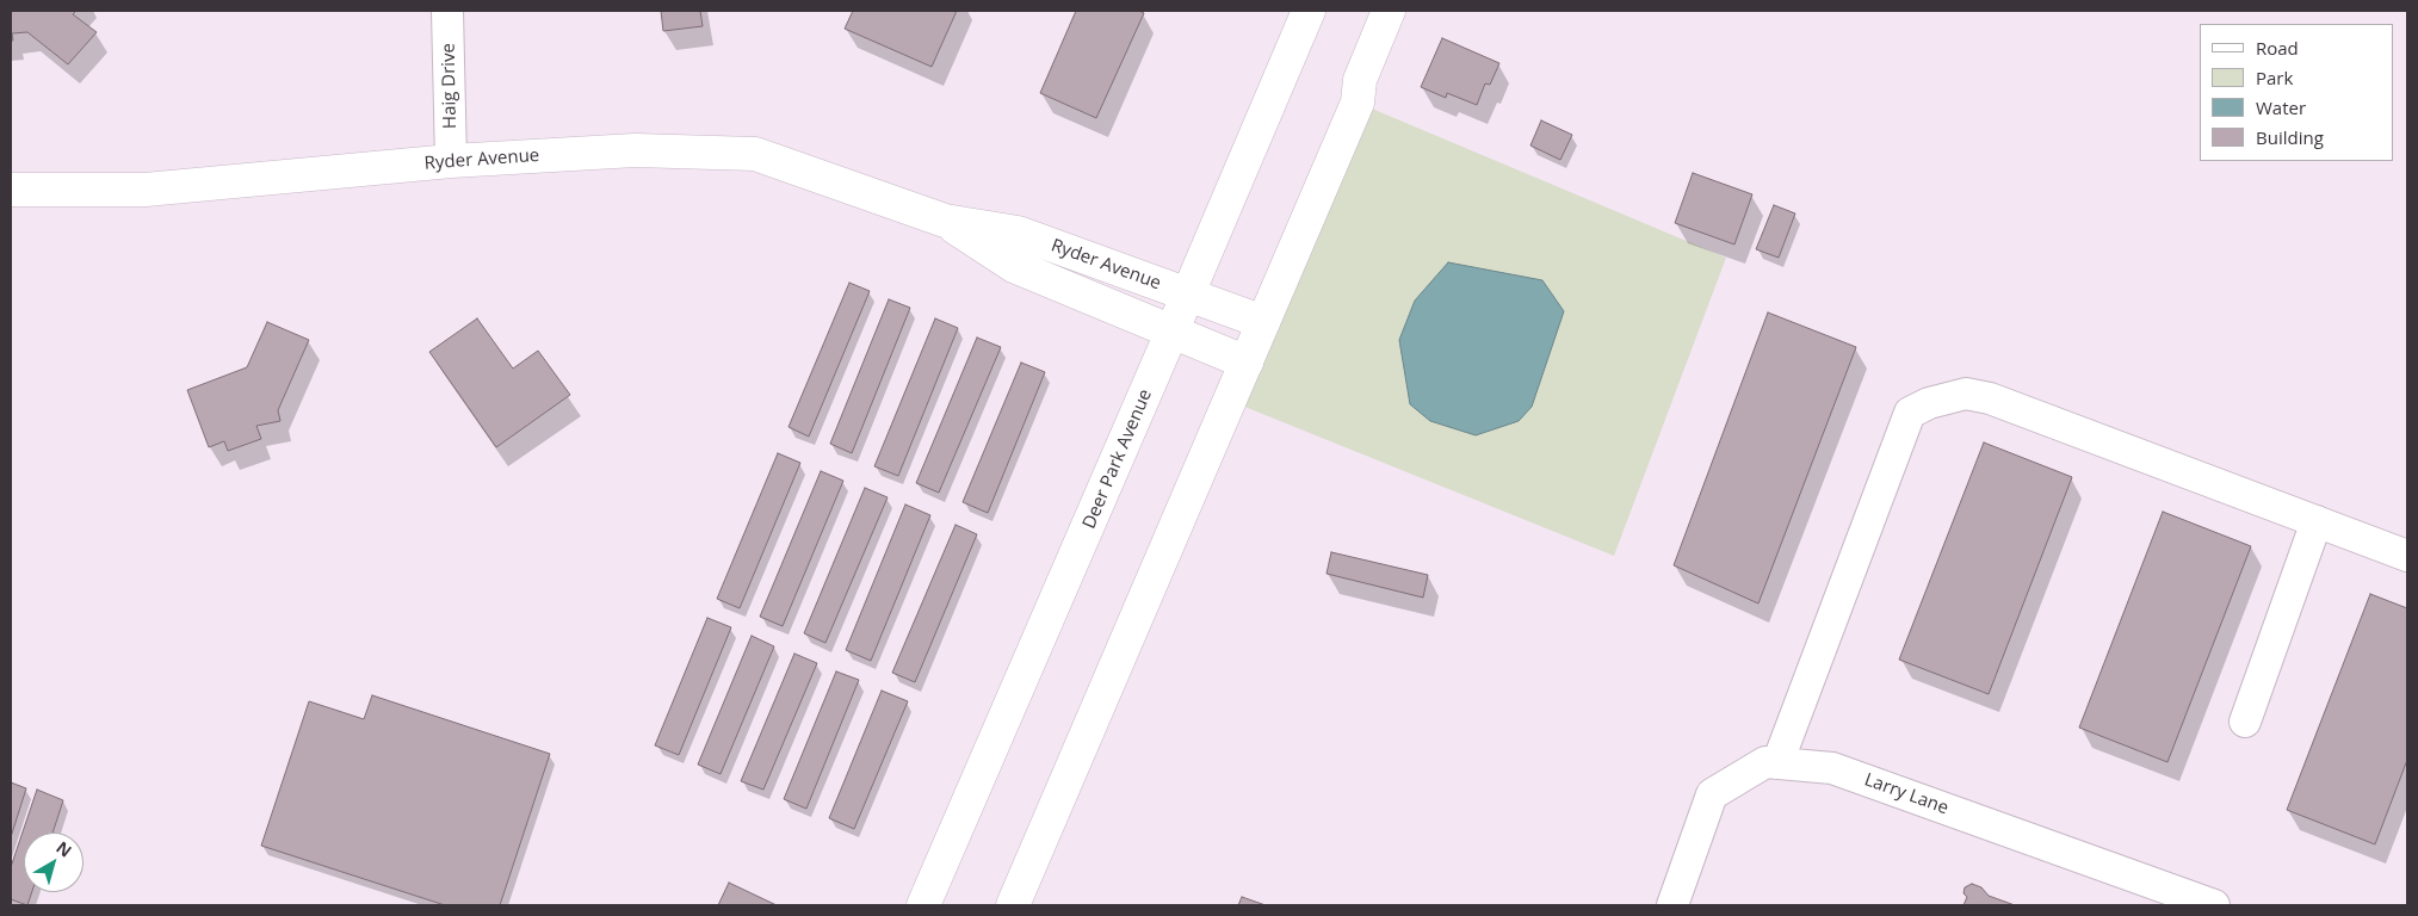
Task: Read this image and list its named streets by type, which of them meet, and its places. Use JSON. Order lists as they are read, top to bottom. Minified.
{"streets":{"main road":["Ryder Avenue","Deer Park Avenue"],"street":["Haig Drive","Larry Lane"]},"crossings":[["Haig Drive","Ryder Avenue"],["Ryder Avenue","Deer Park Avenue"]],"legend":["Road","Park","Water","Building"],"north":"top right"}
